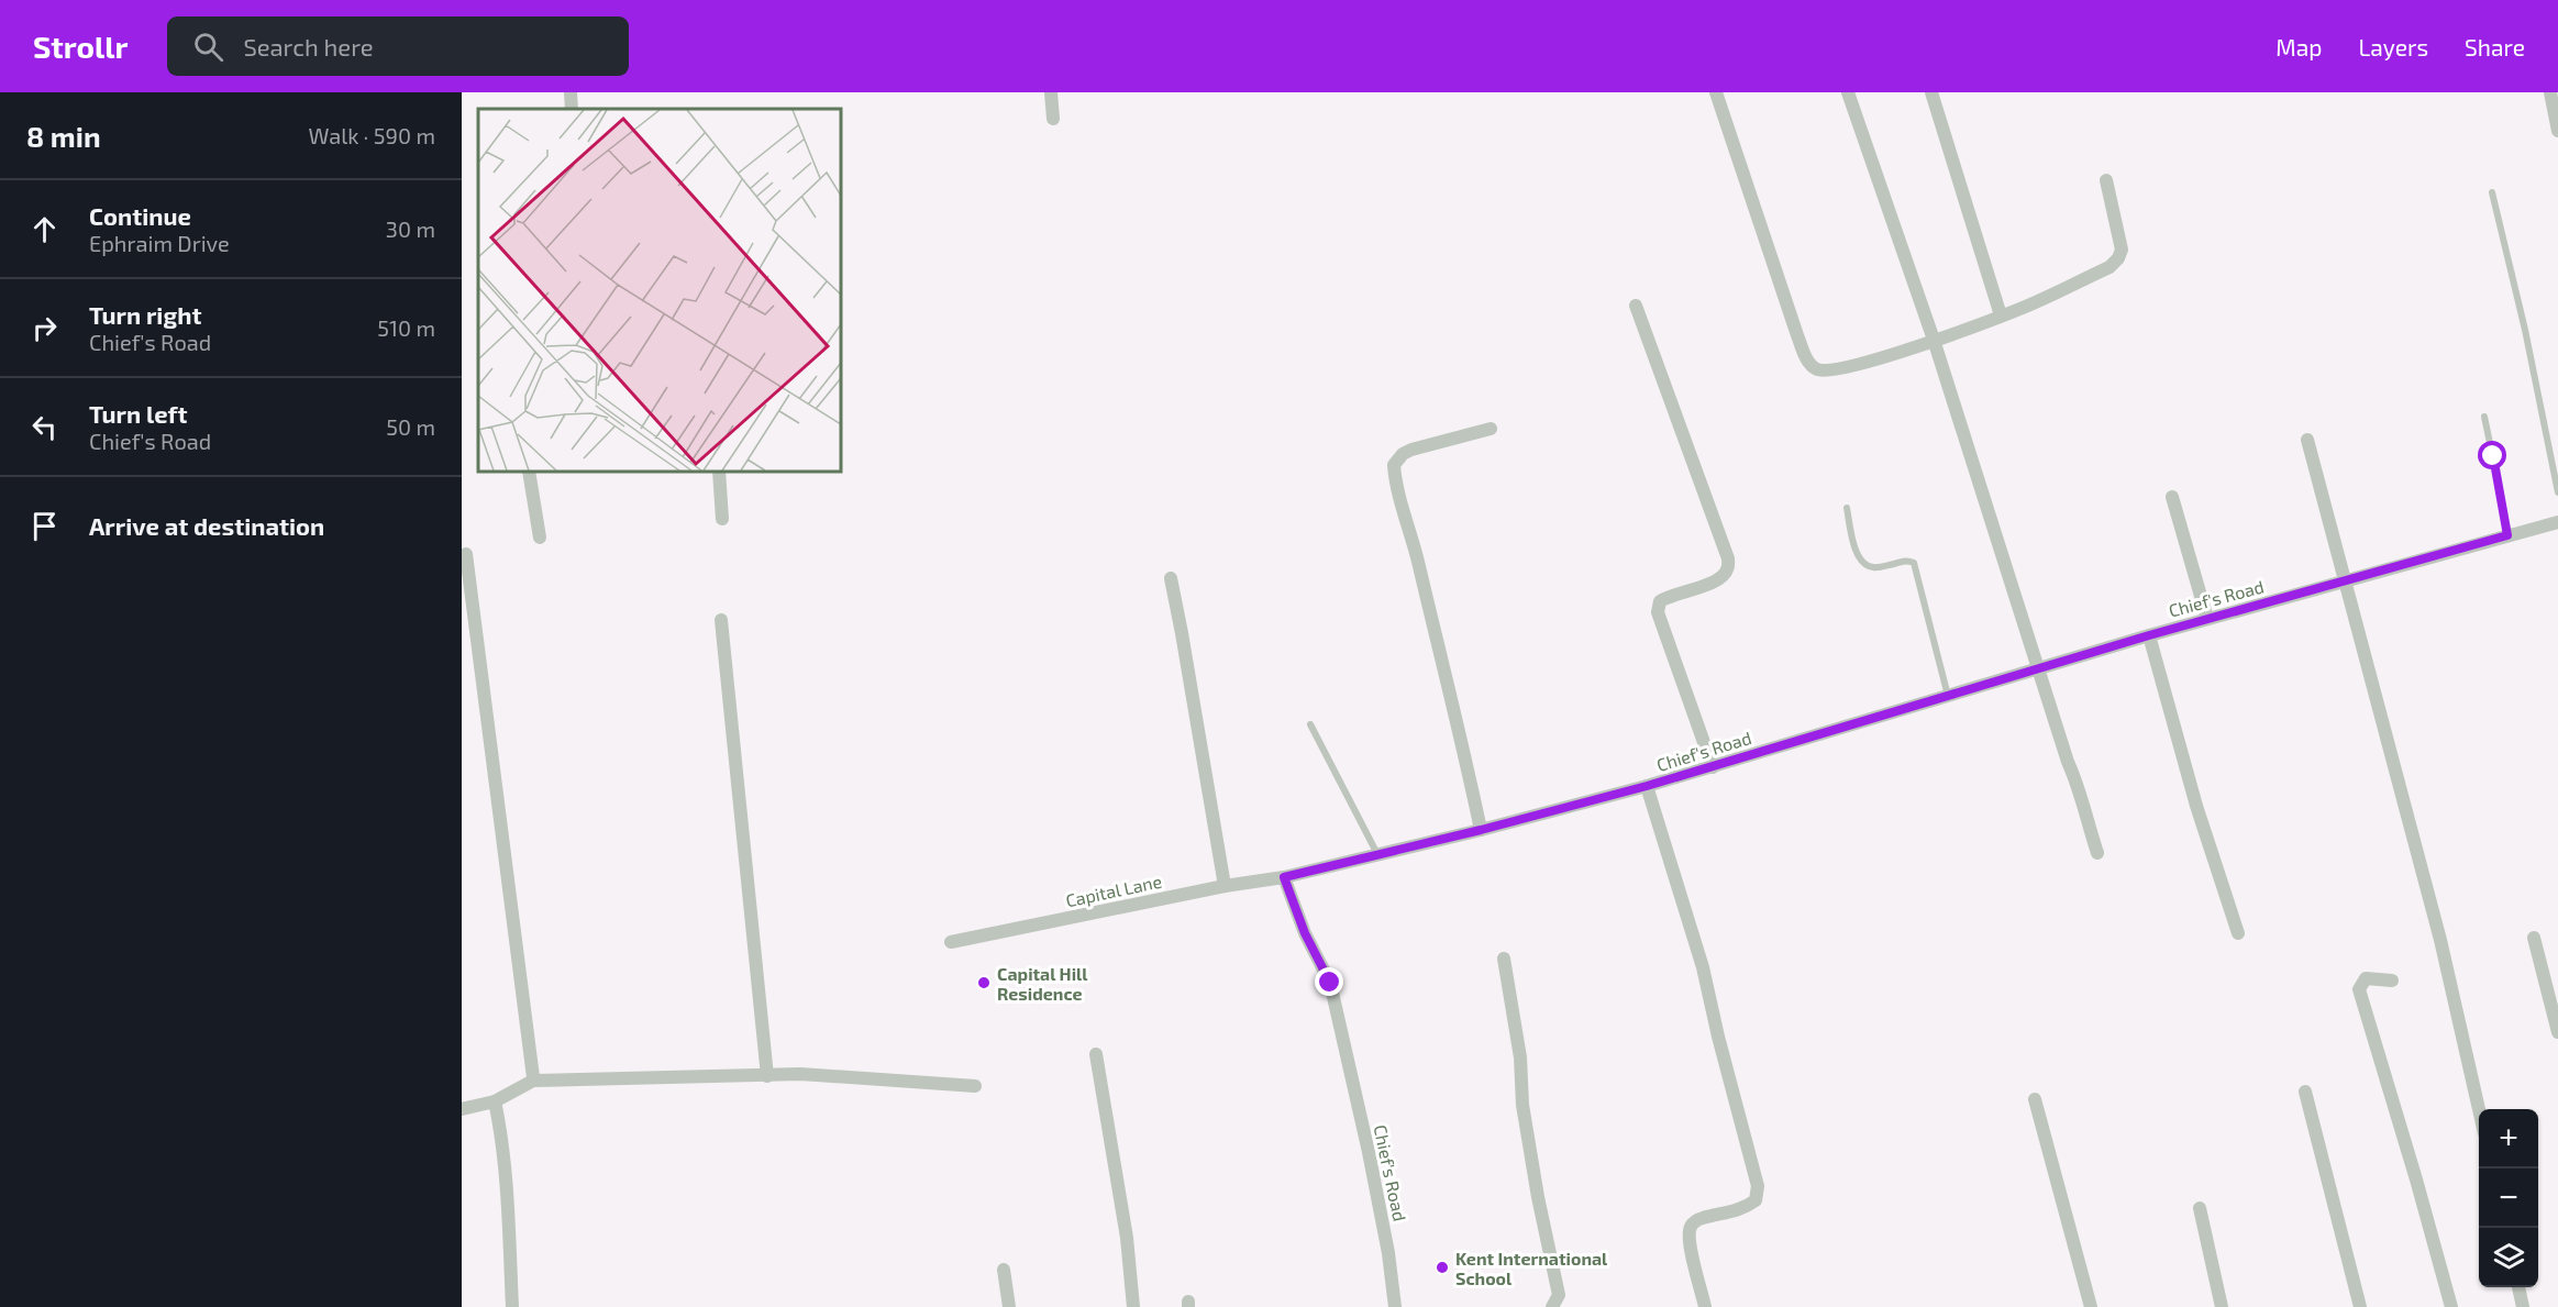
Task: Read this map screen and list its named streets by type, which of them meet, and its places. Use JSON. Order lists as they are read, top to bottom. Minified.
{"streets":{"street":["Chief's Road","Capital Lane"]},"crossings":[["Chief's Road","Capital Lane"]],"places":["Capital Hill Residence","Kent International School"],"page":{"header":"Strollr","search":"Search here","nav":["Map","Layers","Share"],"heading":["8 min","Walk · 590 m"],"list":[["Continue","Ephraim Drive","30 m"],["Turn right","Chief's Road","510 m"],["Turn left","Chief's Road","50 m"],"Arrive at destination"],"map_buttons":["+","−"]}}
